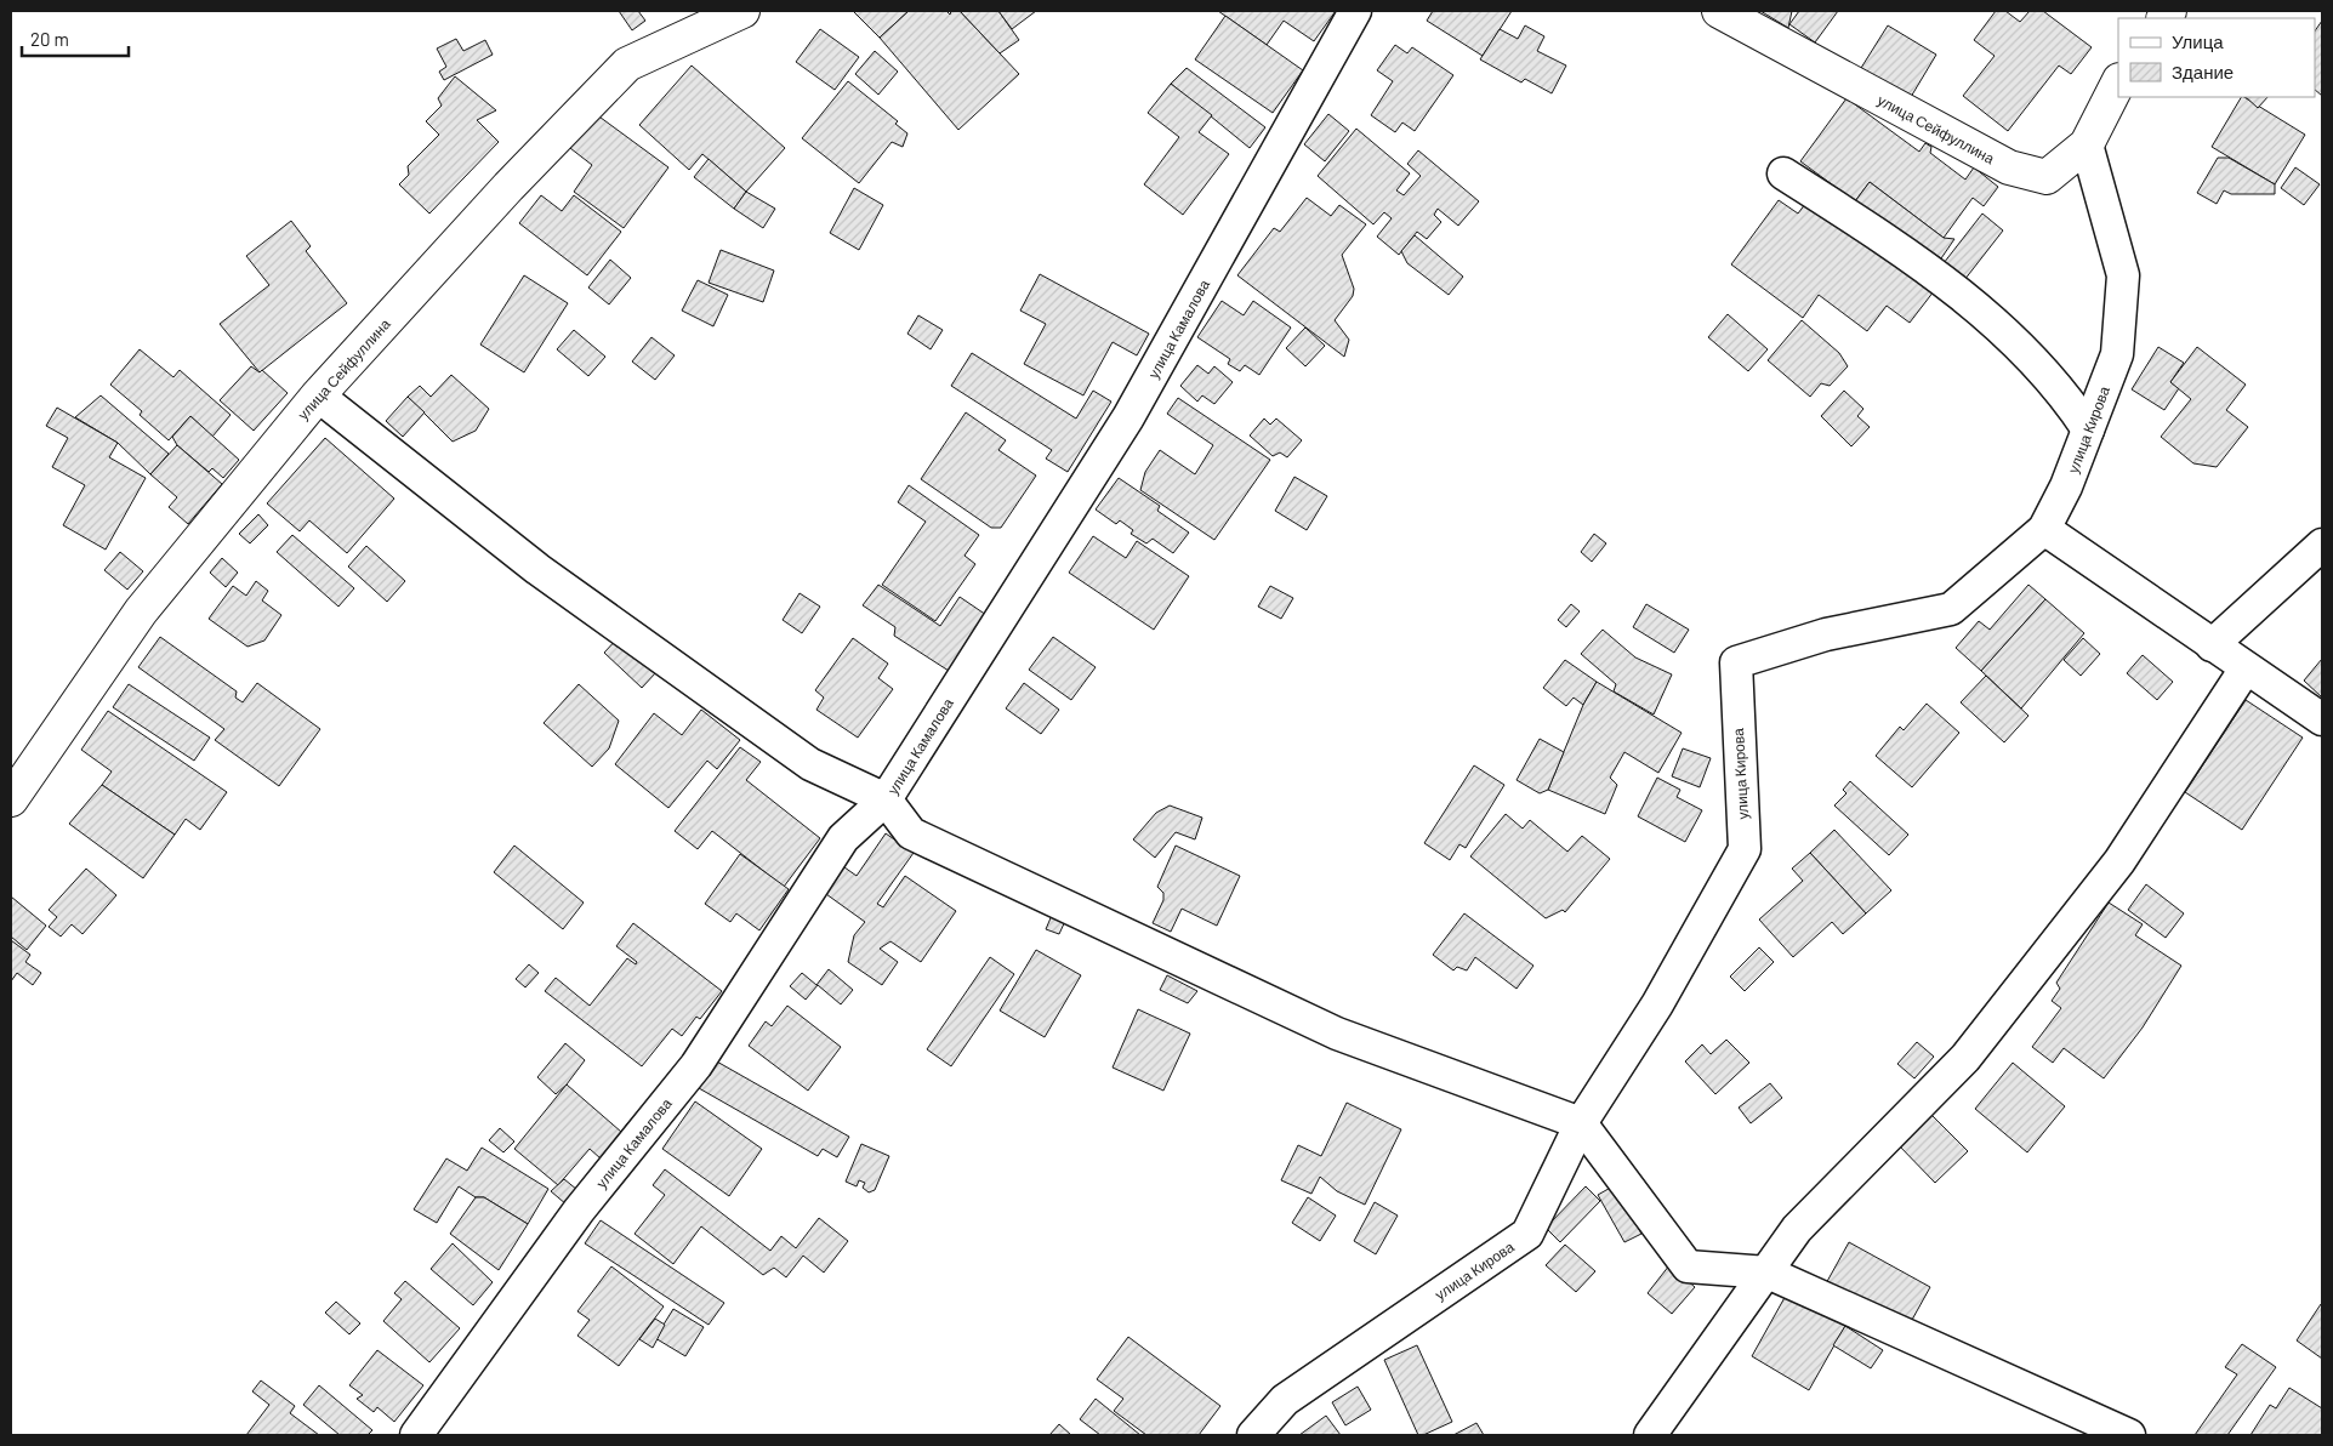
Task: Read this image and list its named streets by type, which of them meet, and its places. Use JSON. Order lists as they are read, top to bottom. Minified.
{"streets":{"street":["улица Сейфуллина","улица Камалова","улица Кирова"]},"crossings":[["улица Сейфуллина","улица Кирова"]],"legend":["Улица","Здание"],"scale_bar":"20 m"}
